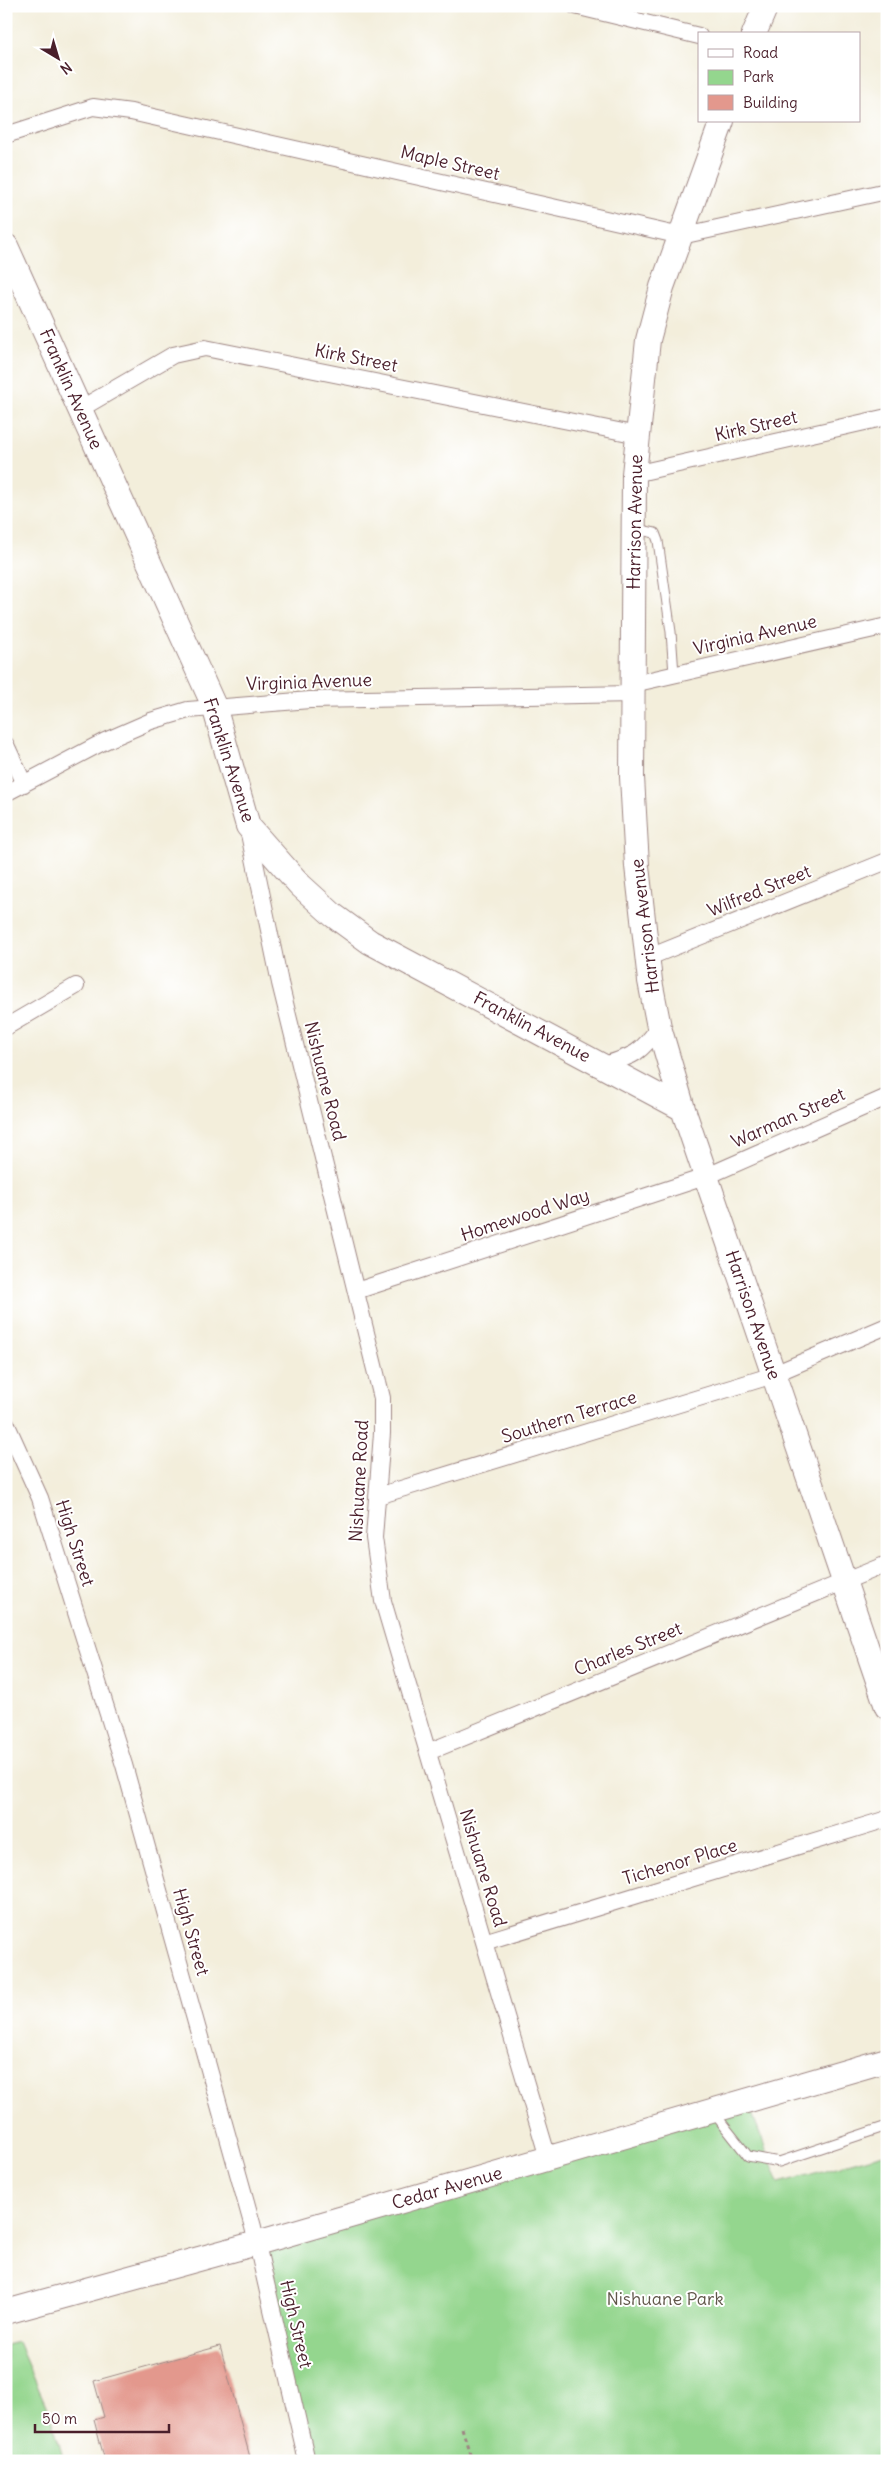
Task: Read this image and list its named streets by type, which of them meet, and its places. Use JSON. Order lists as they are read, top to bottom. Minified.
{"streets":{"street":["Maple Street","Kirk Street","Franklin Avenue","Harrison Avenue","Virginia Avenue","Wilfred Street","Nishuane Road","Warman Street","Homewood Way","Southern Terrace","High Street","Charles Street","Tichenor Place","Cedar Avenue"]},"crossings":[["Maple Street","Harrison Avenue"],["Kirk Street","Franklin Avenue"],["Kirk Street","Harrison Avenue"],["Franklin Avenue","Harrison Avenue"],["Franklin Avenue","Virginia Avenue"],["Franklin Avenue","Nishuane Road"],["Harrison Avenue","Virginia Avenue"],["Harrison Avenue","Wilfred Street"],["Harrison Avenue","Warman Street"],["Harrison Avenue","Homewood Way"],["Harrison Avenue","Southern Terrace"],["Harrison Avenue","Charles Street"],["Nishuane Road","Homewood Way"],["Nishuane Road","Southern Terrace"],["Nishuane Road","Charles Street"],["Nishuane Road","Tichenor Place"],["Nishuane Road","Cedar Avenue"],["Warman Street","Homewood Way"],["High Street","Cedar Avenue"]],"parks":["Nishuane Park"],"legend":["Road","Park","Building"],"scale_bar":"50 m","north":"bottom right"}
